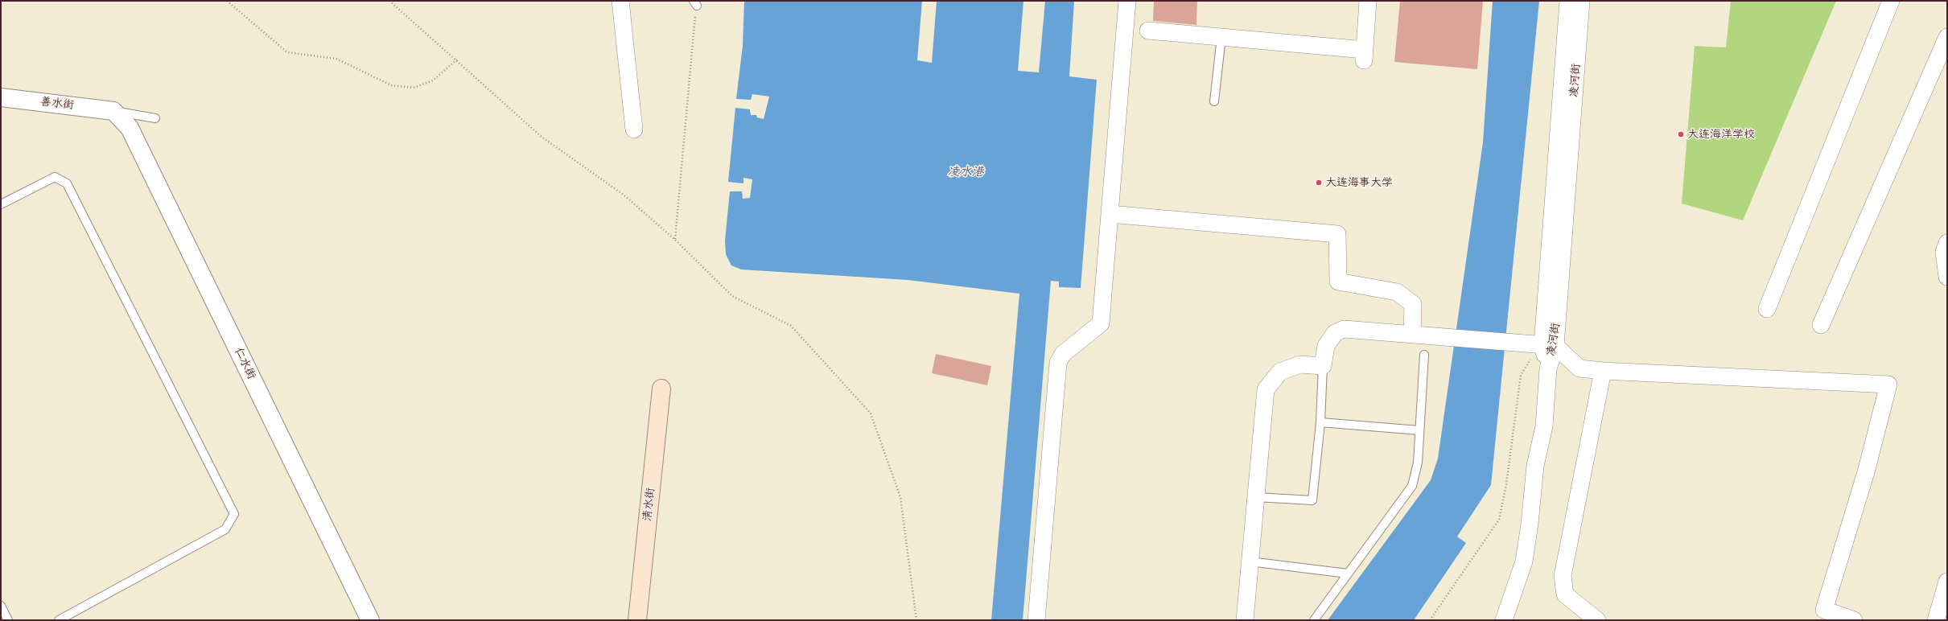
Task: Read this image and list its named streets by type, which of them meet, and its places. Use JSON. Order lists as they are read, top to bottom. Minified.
{"streets":{"main road":["清水街"],"street":["凌河街","善水街","仁水街"]},"crossings":[["善水街","仁水街"]],"water":["凌水港"],"places":["大连海洋学校","大连海事大学"]}
